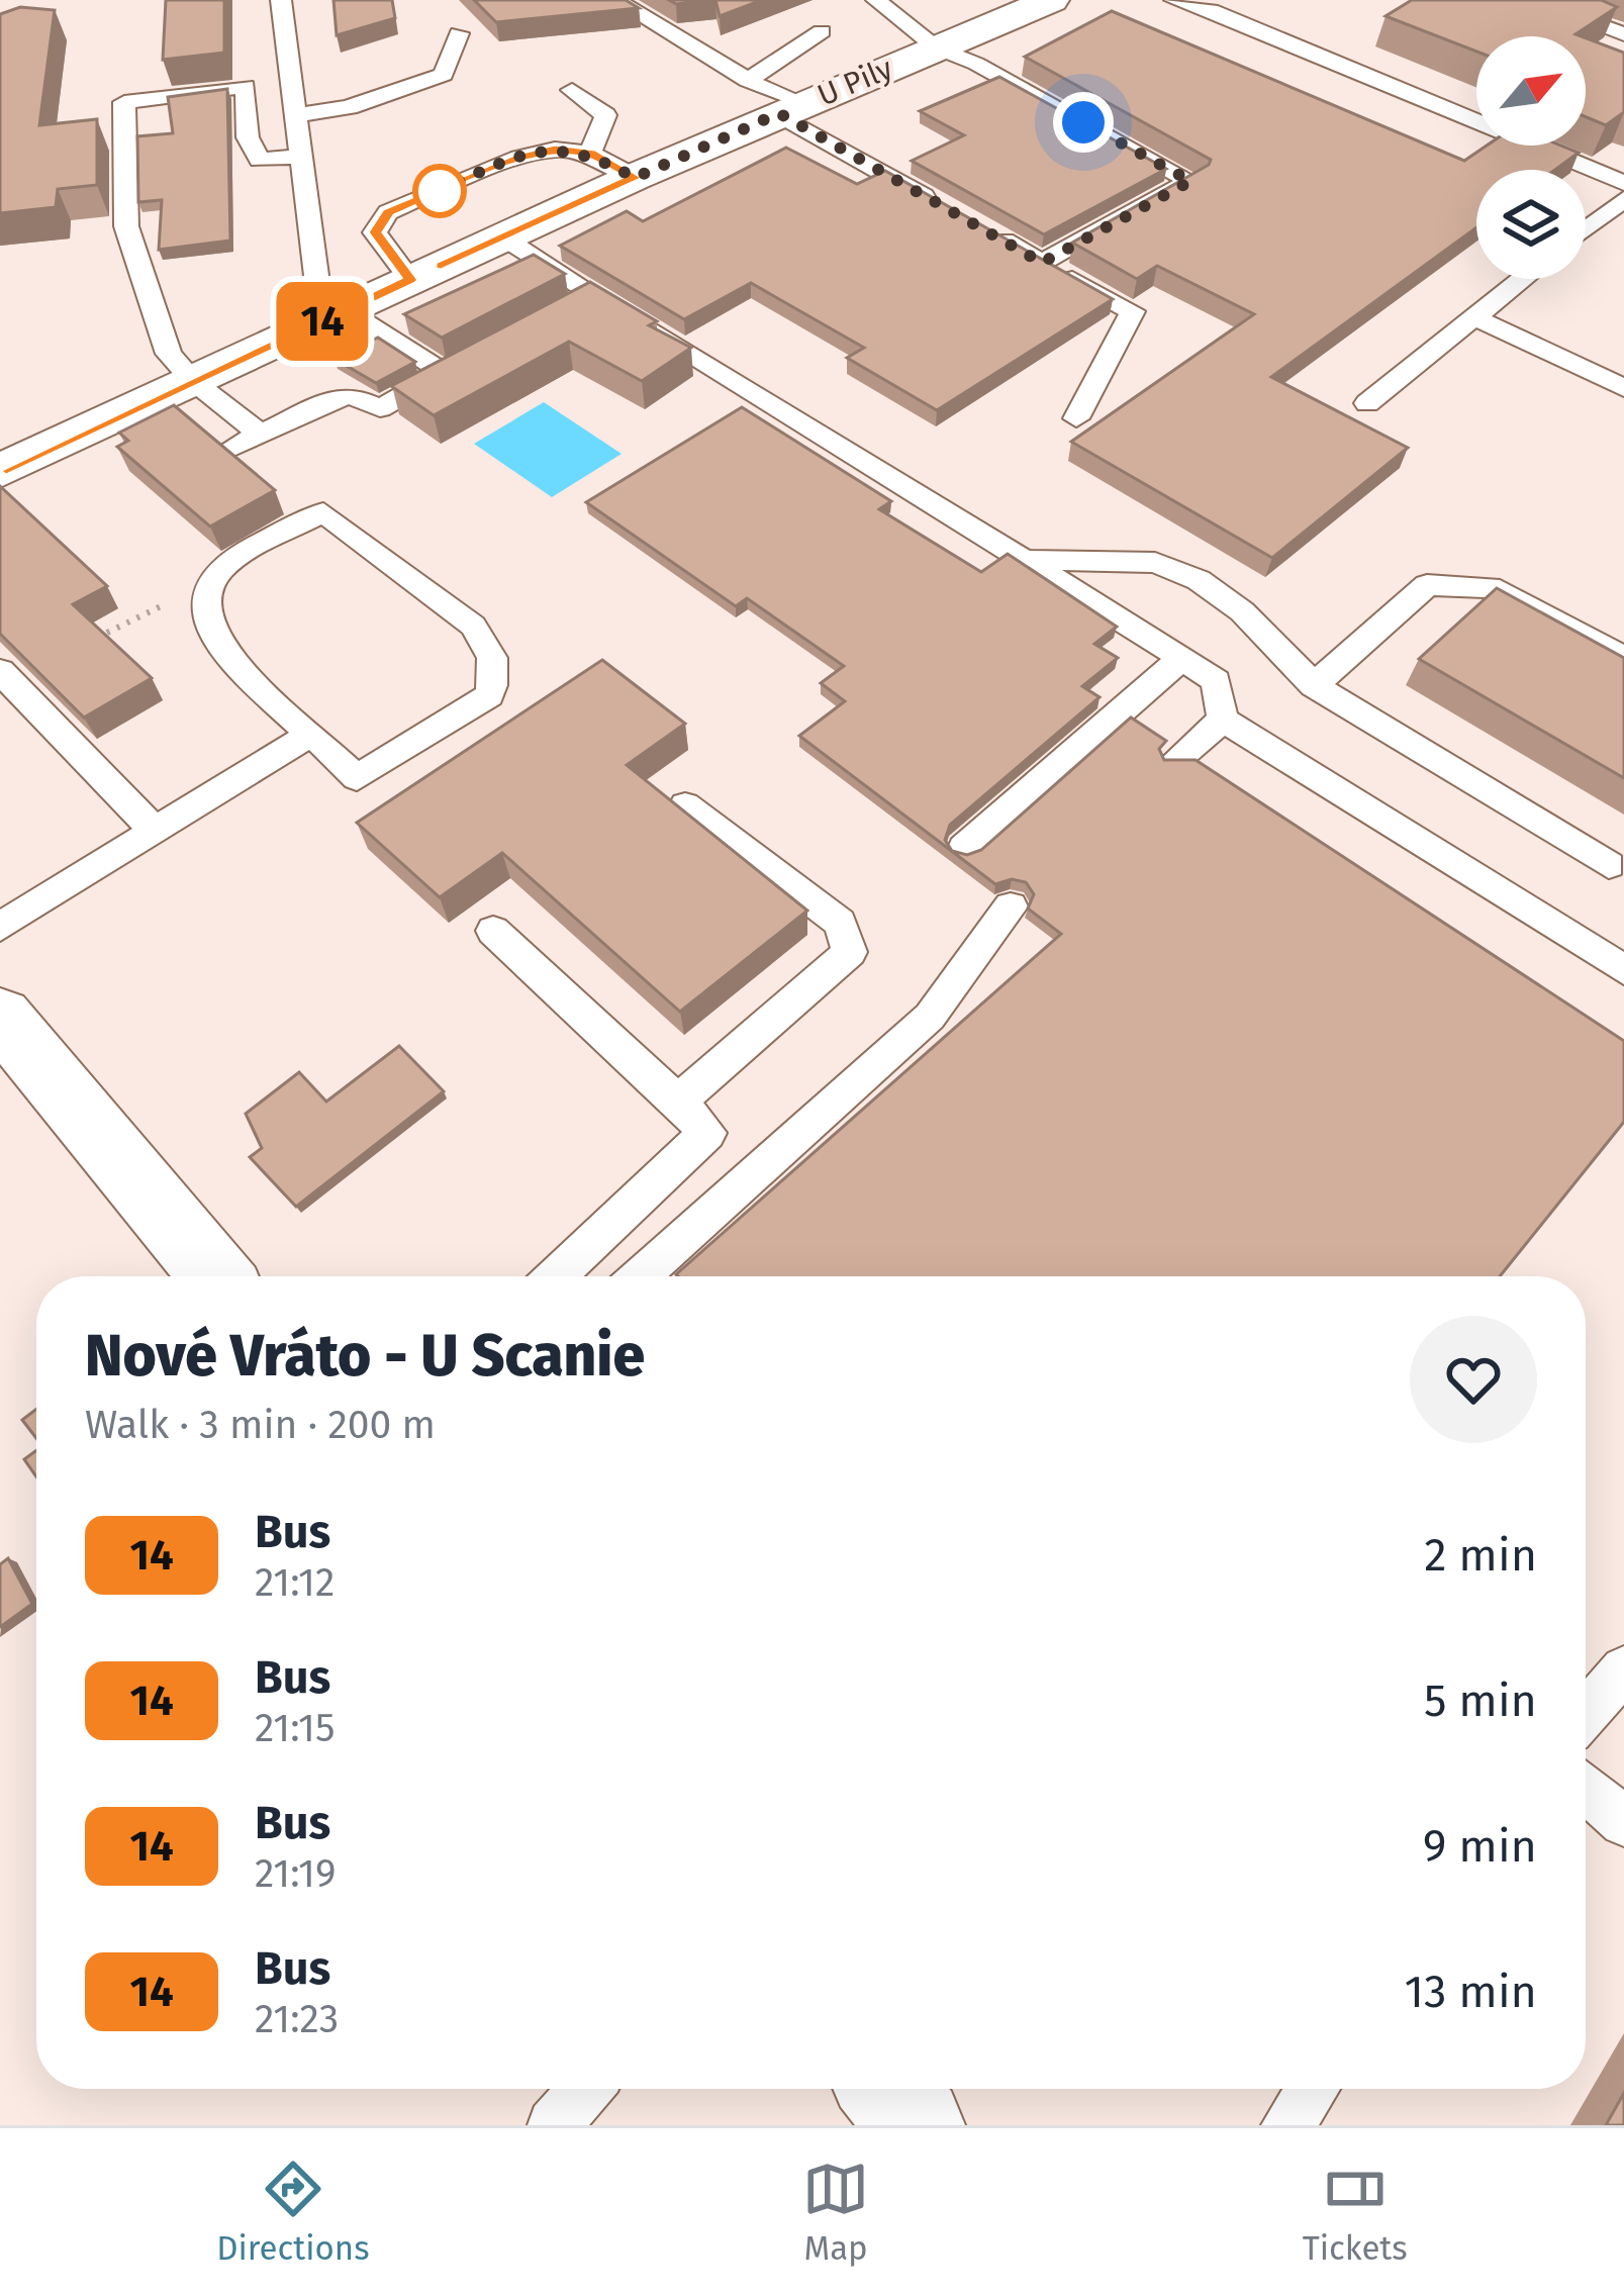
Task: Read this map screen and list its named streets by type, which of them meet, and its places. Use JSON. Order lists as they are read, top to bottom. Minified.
{"streets":{"street":["U Pily"]},"lines":["bus line 14"],"north":"top right","page":{"on_map":"14","heading":["Nové Vráto - U Scanie","Walk · 3 min · 200 m"],"list":[{"mark":"14","name":"Bus","note":"21:12","value":"2 min"},{"mark":"14","name":"Bus","note":"21:15","value":"5 min"},{"mark":"14","name":"Bus","note":"21:19","value":"9 min"},{"mark":"14","name":"Bus","note":"21:23","value":"13 min"}],"tabs":["Directions","Map","Tickets"]}}
